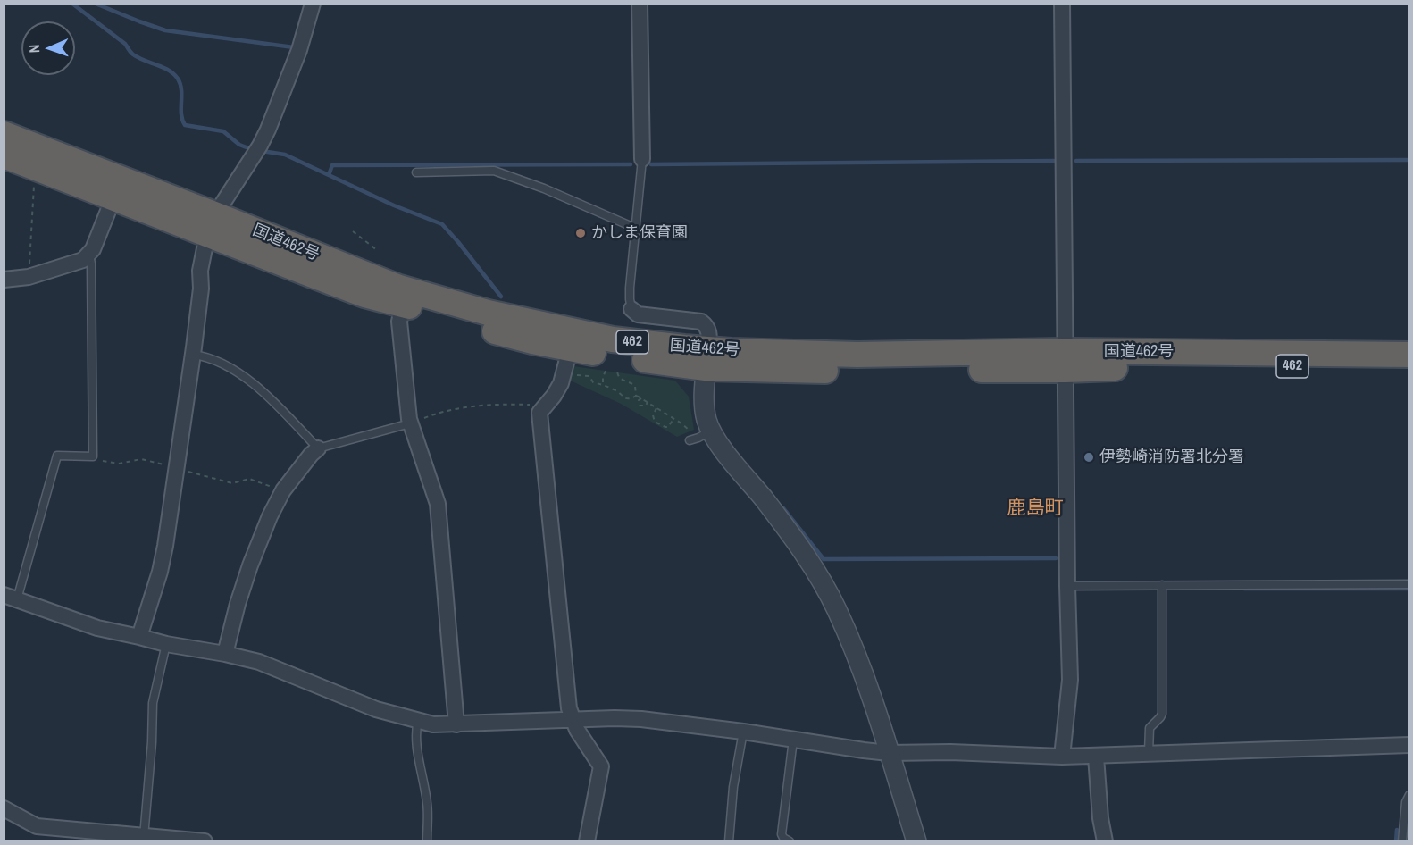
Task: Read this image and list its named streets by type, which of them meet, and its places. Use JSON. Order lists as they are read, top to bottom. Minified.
{"streets":{"highway":["国道462号","462"]},"districts":["鹿島町"],"places":["かしま保育園","伊勢崎消防署北分署"],"north":"left"}
